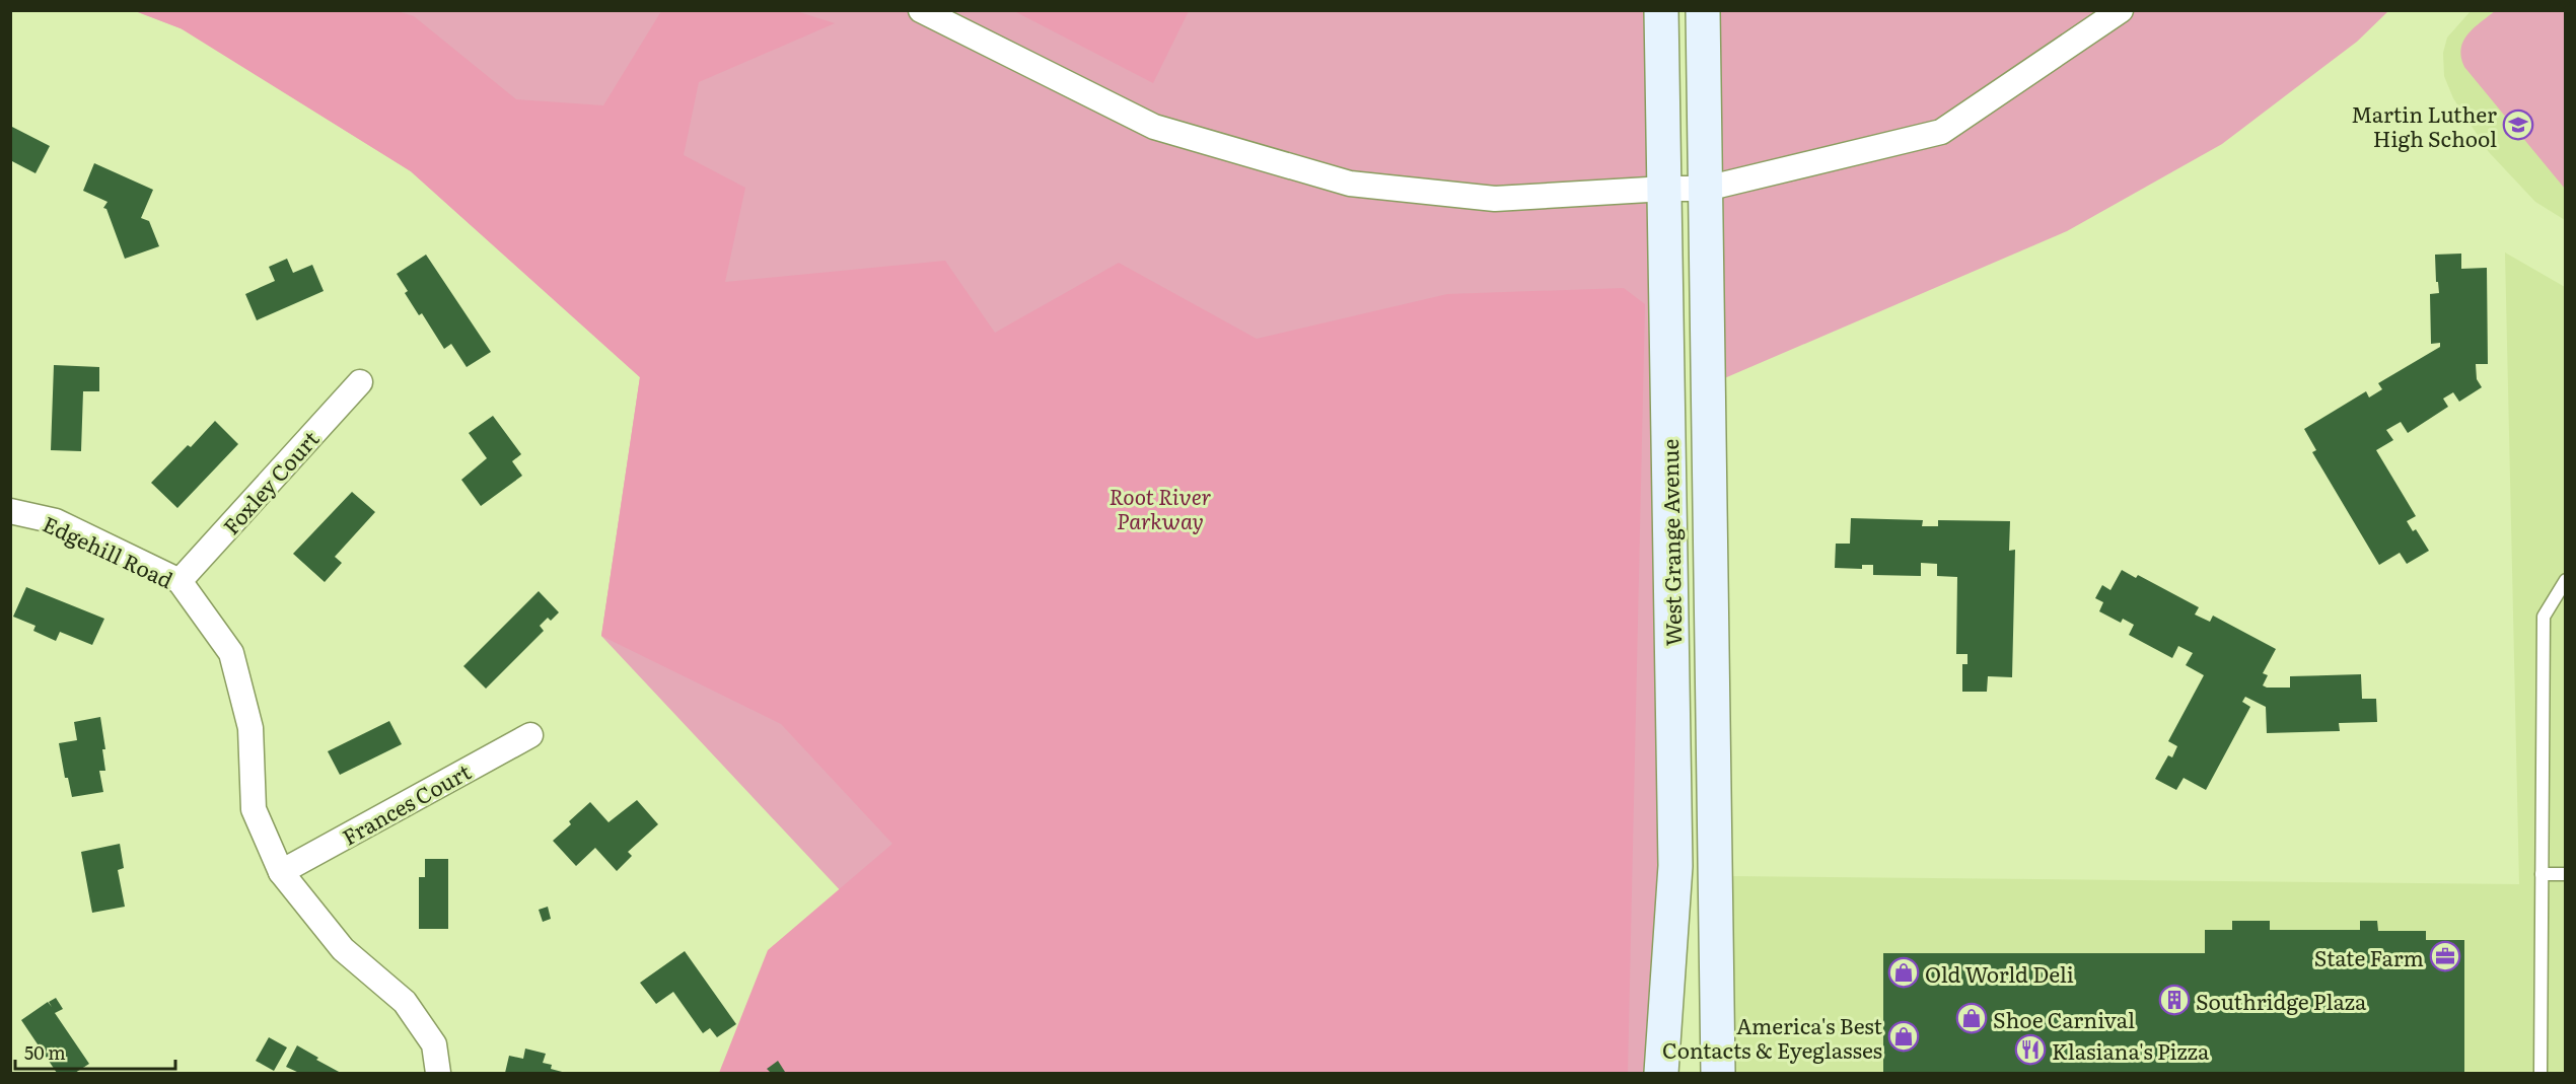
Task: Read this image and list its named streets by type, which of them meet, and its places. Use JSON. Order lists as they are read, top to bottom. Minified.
{"streets":{"street":["Foxley Court","West Grange Avenue","Edgehill Road","Frances Court"]},"crossings":[["Foxley Court","Edgehill Road"],["Edgehill Road","Frances Court"]],"parks":["Root River Parkway"],"places":{"school or university":["Martin Luther High School"],"office":["State Farm"],"shop":["Old World Deli","Shoe Carnival","America's Best Contacts & Eyeglasses"],"building":["Southridge Plaza"],"restaurant":["Klasiana's Pizza"]},"scale_bar":"50 m"}
